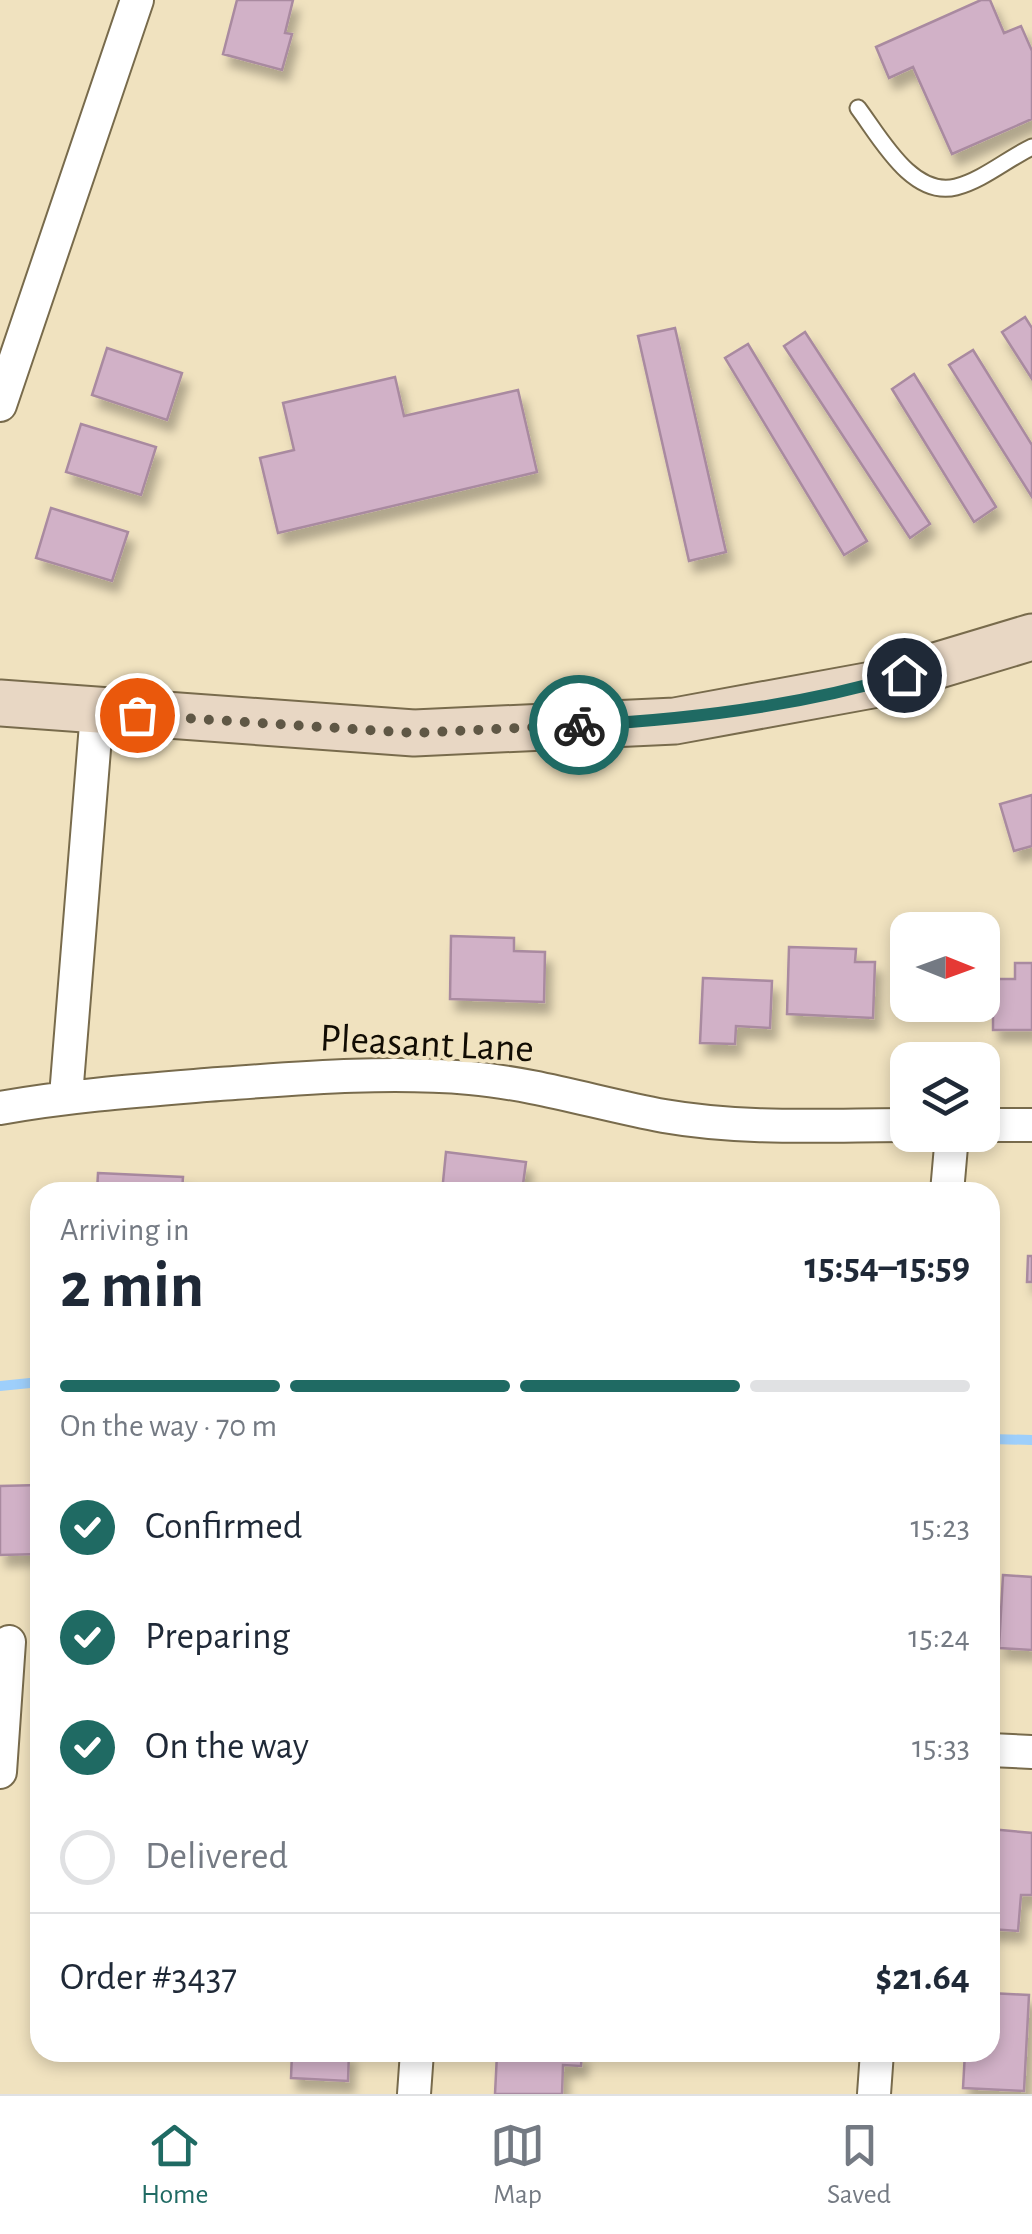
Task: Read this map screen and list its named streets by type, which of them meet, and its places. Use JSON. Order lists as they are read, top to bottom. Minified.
{"streets":{"street":["Pleasant Lane"]},"north":"right","page":{"heading":["2 min","Arriving in","15:54–15:59"],"panel":["Order #3437","$21.64"],"bar":"On the way · 70 m","list":[["Confirmed","15:23"],["Preparing","15:24"],["On the way","15:33"],"Delivered"],"tabs":["Home","Map","Saved"]}}
